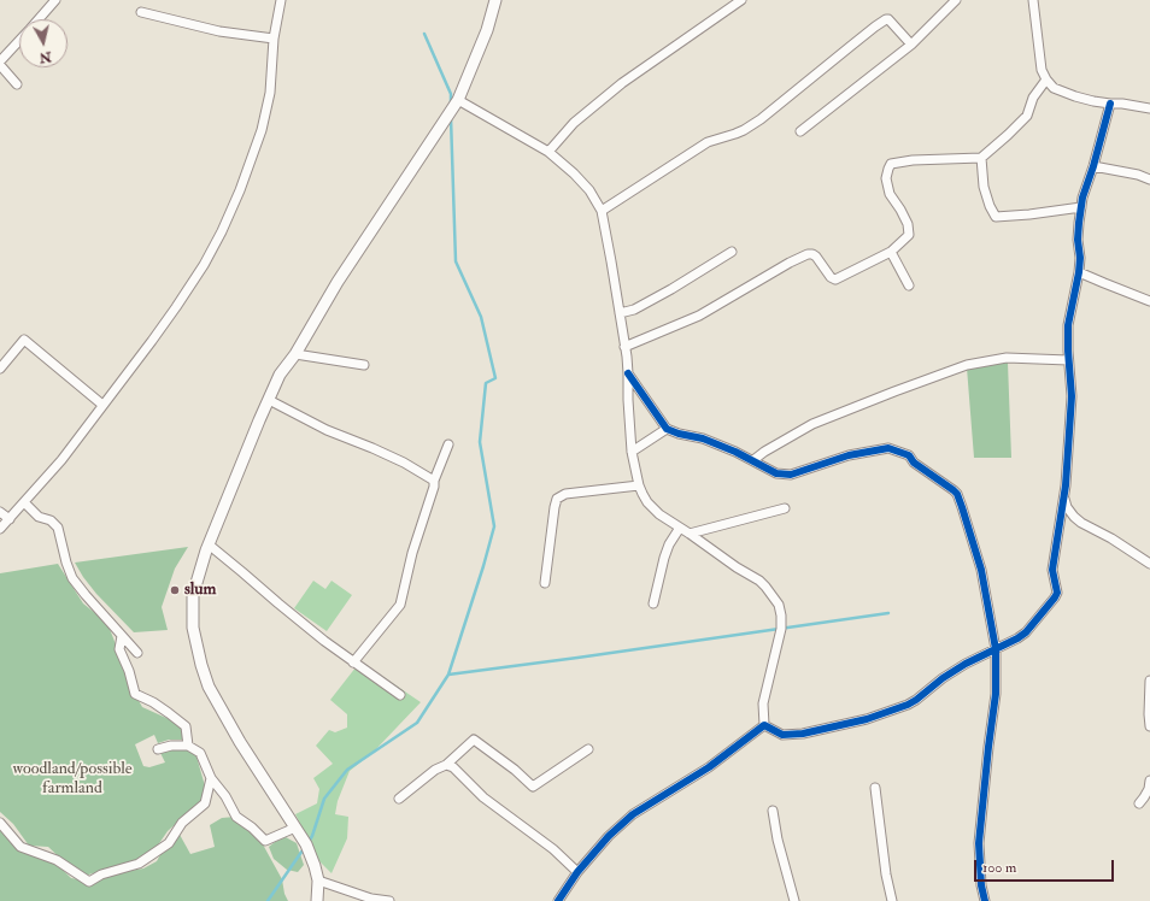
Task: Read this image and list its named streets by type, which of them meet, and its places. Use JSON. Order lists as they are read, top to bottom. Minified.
{"parks":["woodland/possible farmland"],"places":["slum"],"scale_bar":"100 m","north":"bottom"}
